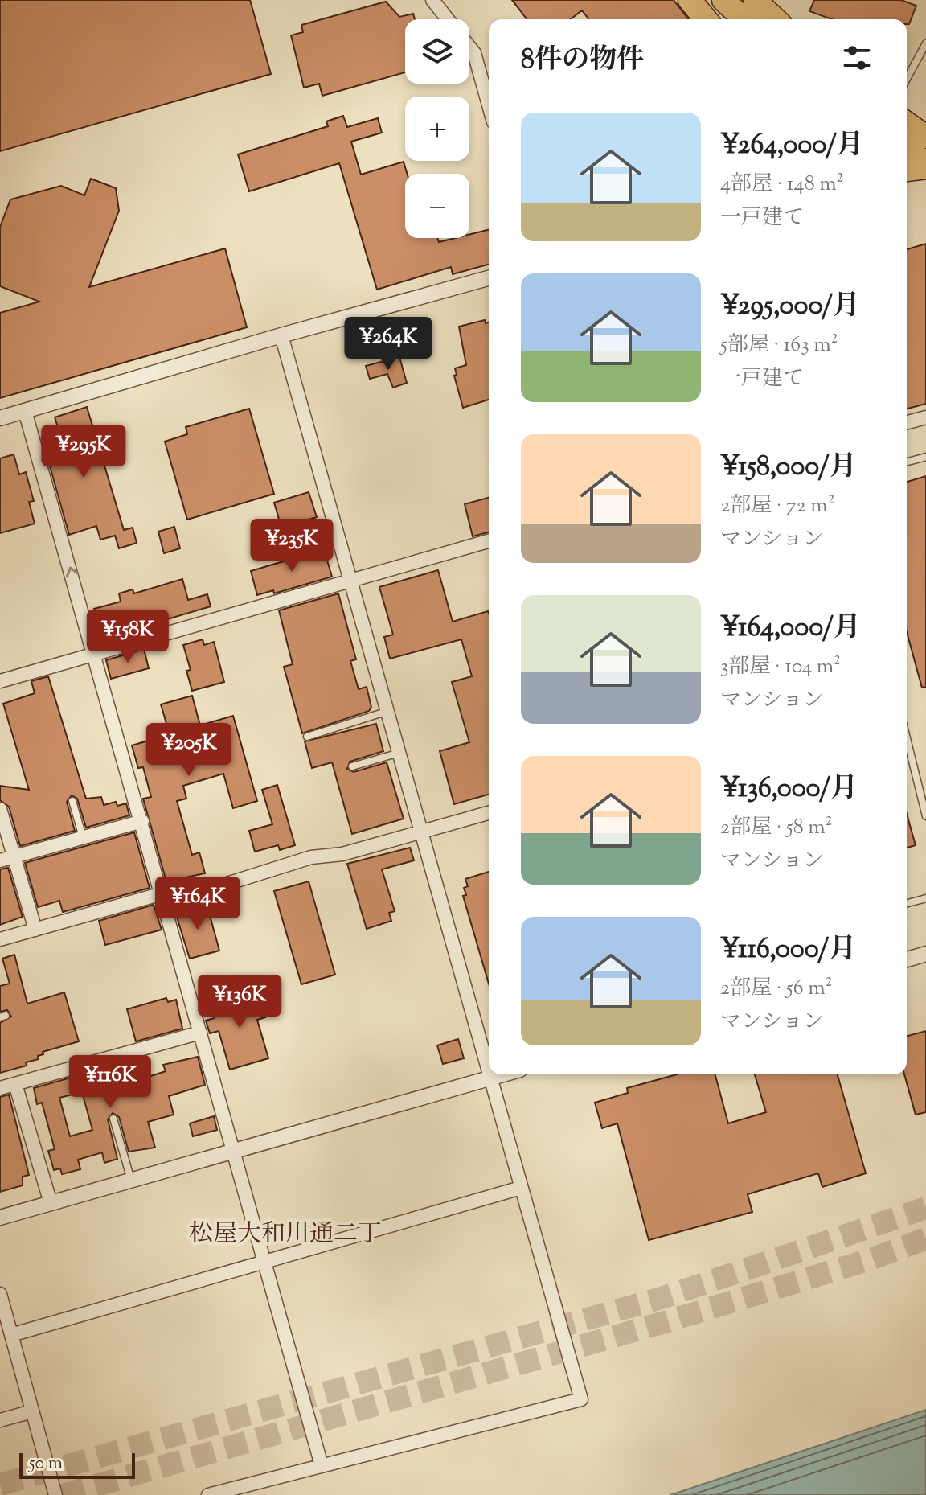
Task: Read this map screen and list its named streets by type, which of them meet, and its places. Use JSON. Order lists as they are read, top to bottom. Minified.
{"districts":["松屋大和川通二丁"],"scale_bar":"50 m","page":{"map_buttons":["+","−"],"heading":"8件の物件","list":[{"name":"¥264,000/月","note":"4部屋 · 148 m² · 一戸建て"},{"name":"¥295,000/月","note":"5部屋 · 163 m² · 一戸建て"},{"name":"¥158,000/月","note":"2部屋 · 72 m² · マンション"},{"name":"¥164,000/月","note":"3部屋 · 104 m² · マンション"},{"name":"¥136,000/月","note":"2部屋 · 58 m² · マンション"},{"name":"¥116,000/月","note":"2部屋 · 56 m² · マンション"}],"price":["¥264K","¥295K","¥235K","¥158K","¥205K","¥164K","¥136K","¥116K"],"scale":"50 m"}}
